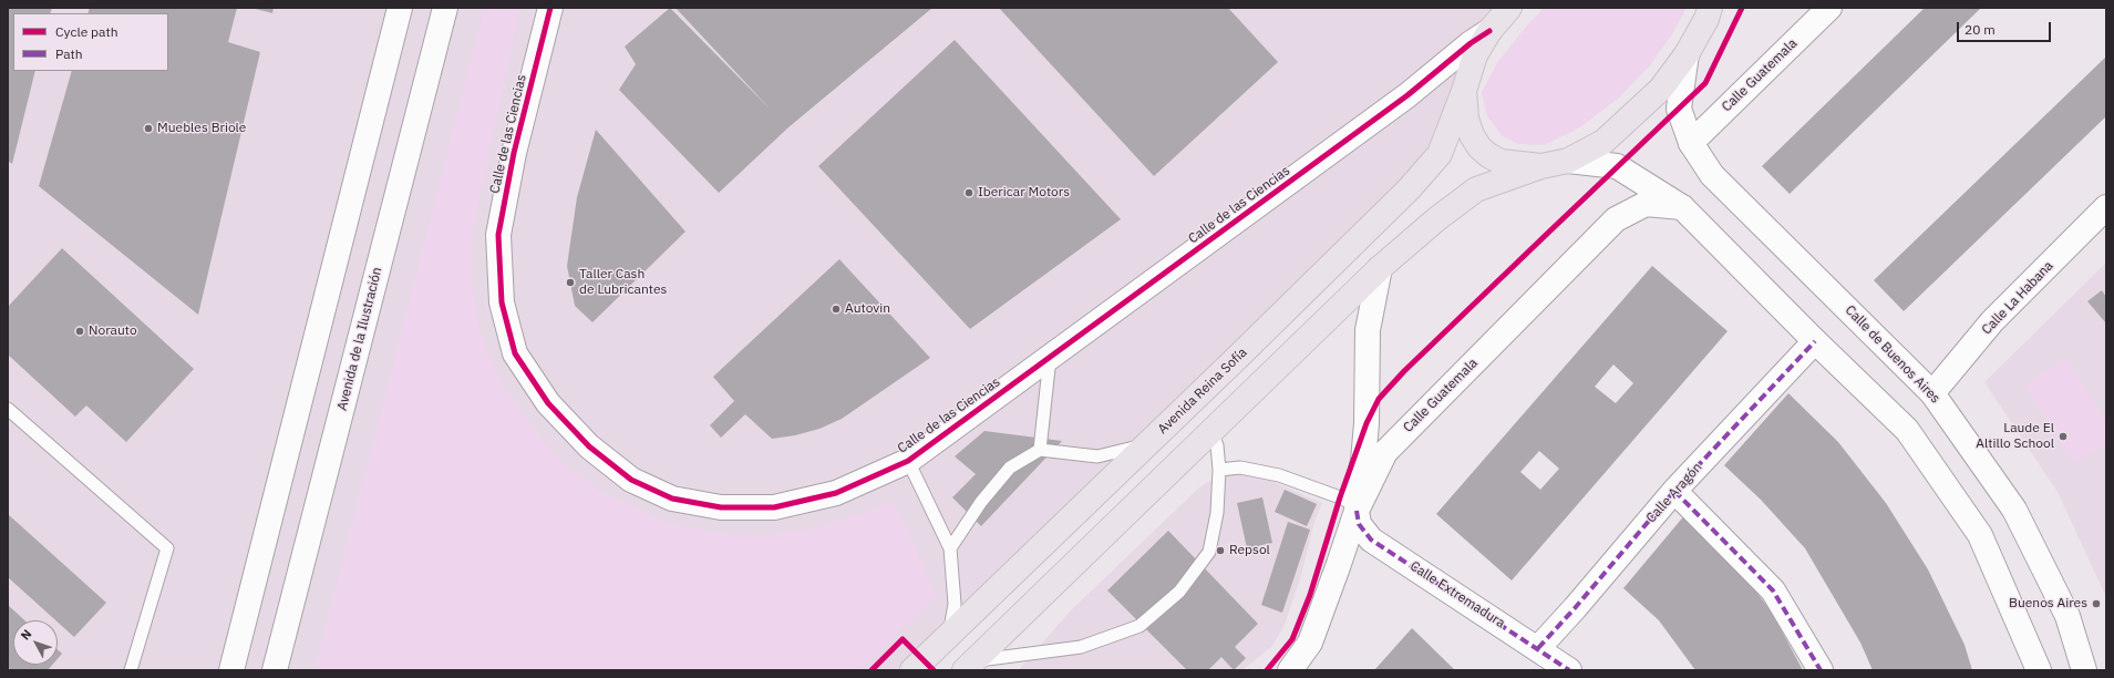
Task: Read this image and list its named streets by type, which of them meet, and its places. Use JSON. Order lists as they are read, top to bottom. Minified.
{"streets":{"main road":["Avenida Reina Sofía"],"street":["Calle Guatemala","Calle de las Ciencias","Calle La Habana","Avenida de la Ilustración","Calle de Buenos Aires","Calle Aragón","Calle Extremadura"]},"crossings":[["Calle Guatemala","Calle de Buenos Aires"],["Calle Guatemala","Calle Extremadura"],["Calle de las Ciencias","Avenida Reina Sofía"],["Calle La Habana","Calle de Buenos Aires"],["Calle Aragón","Calle Extremadura"]],"places":["Muebles Briole","Ibericar Motors","Taller Cash de Lubricantes","Autovin","Norauto","Laude El Altillo School","Repsol","Buenos Aires"],"legend":["Cycle path","Path"],"scale_bar":"20 m","north":"top left"}
